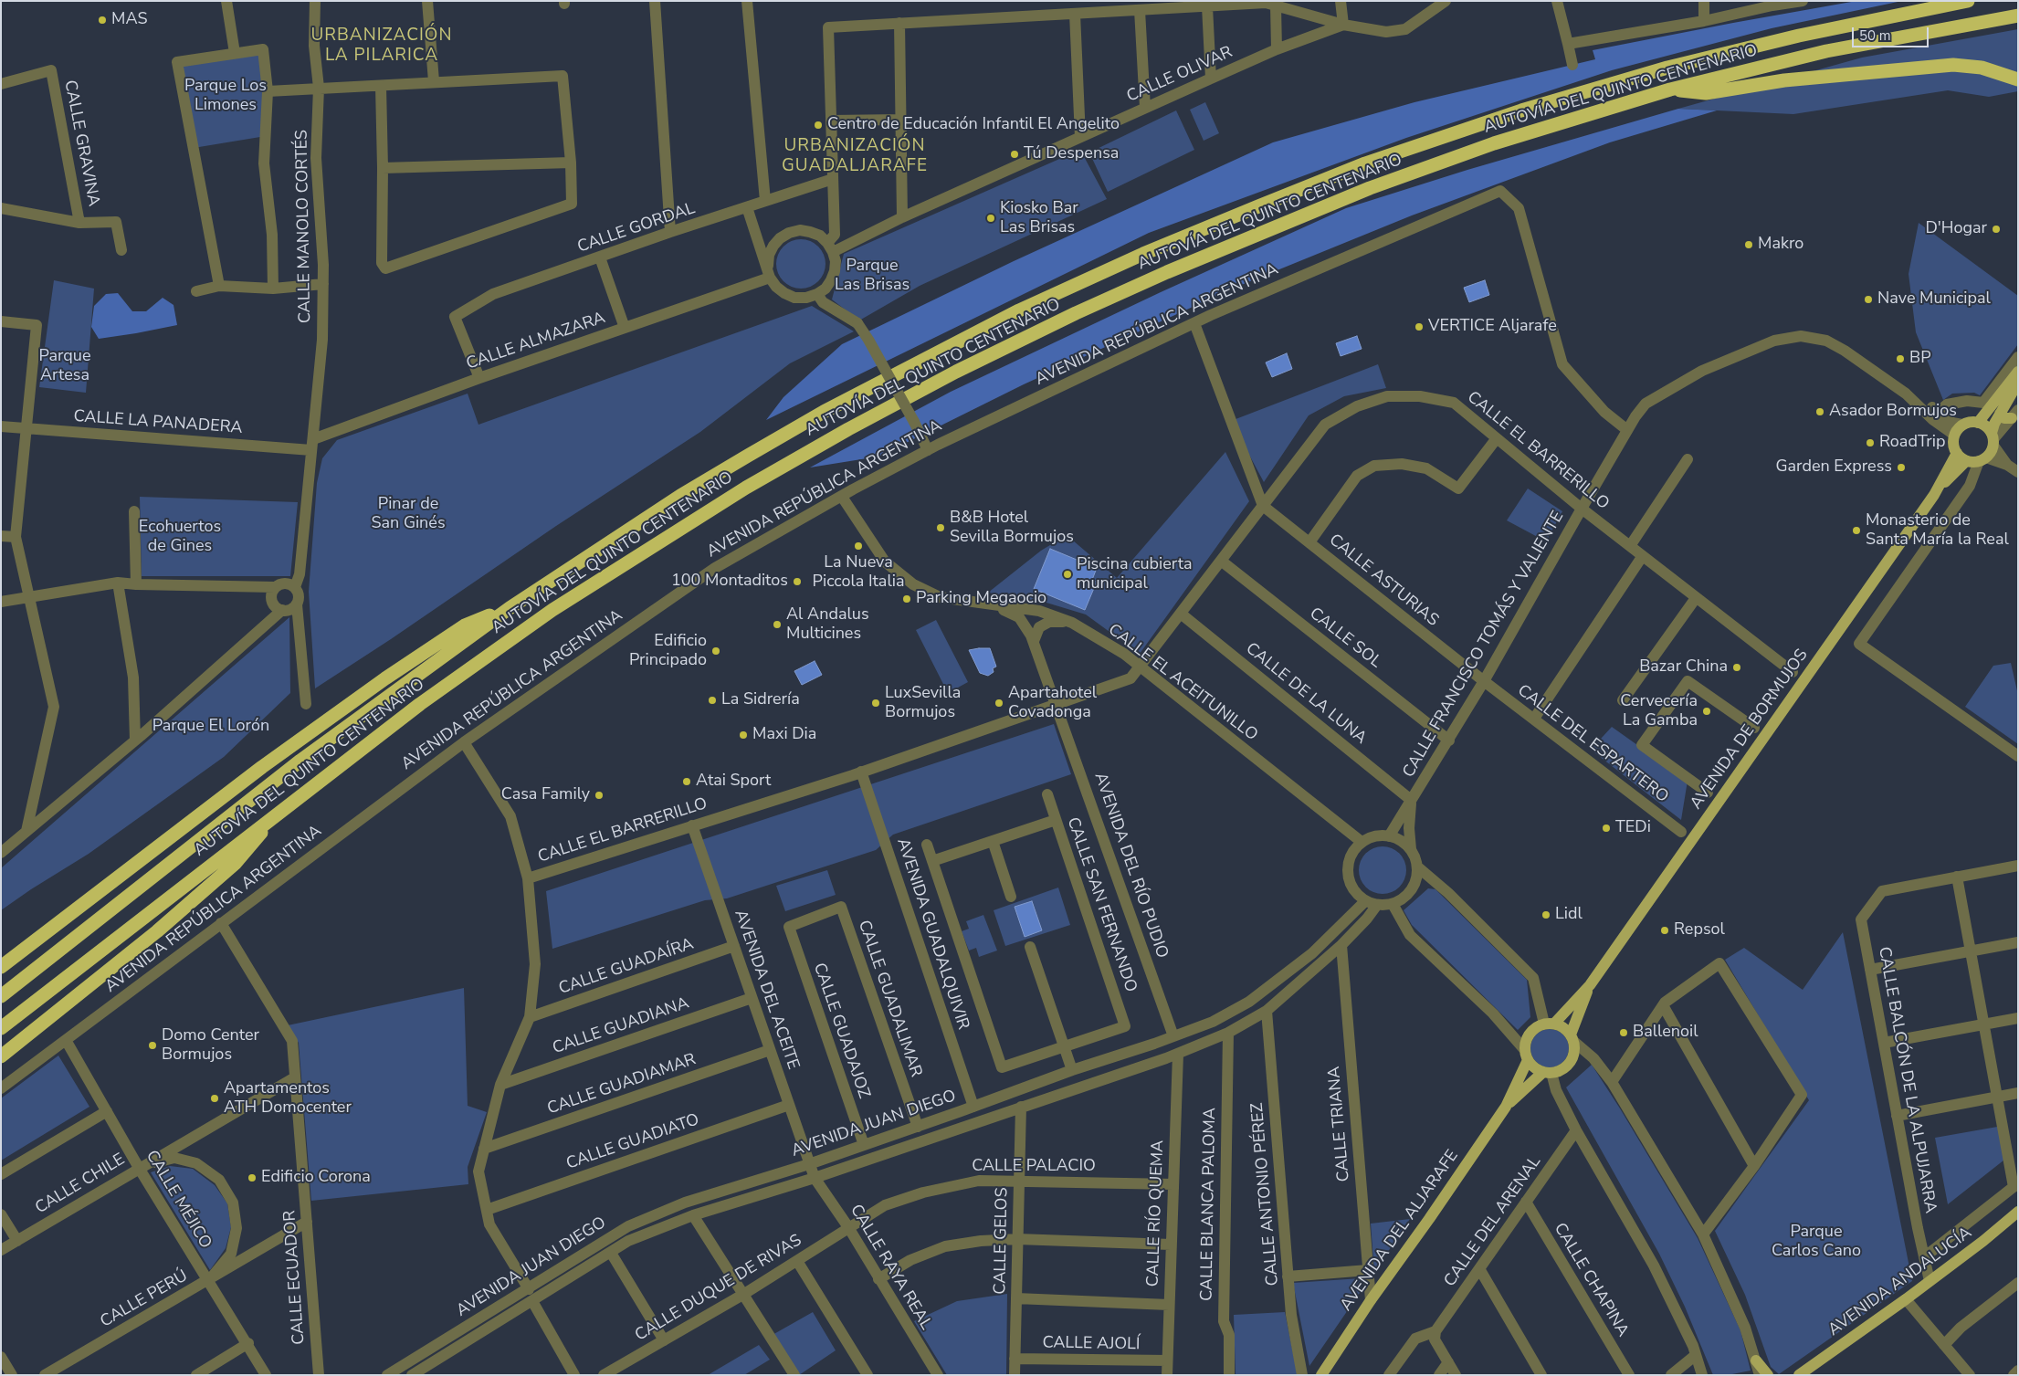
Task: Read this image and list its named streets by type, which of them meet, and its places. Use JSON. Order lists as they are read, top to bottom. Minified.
{"streets":{"highway":["AUTOVÍA DEL QUINTO CENTENARIO"],"main road":["AVENIDA DE BORMUJOS","AVENIDA DEL ALJARAFE","AVENIDA ANDALUCÍA"],"street":["CALLE OLIVAR","CALLE GRAVINA","CALLE MANOLO CORTÉS","CALLE GORDAL","AVENIDA REPÚBLICA ARGENTINA","CALLE ALMAZARA","CALLE LA PANADERA","CALLE EL BARRERILLO","CALLE ASTURIAS","CALLE SOL","CALLE FRANCISCO TOMÁS Y VALIENTE","CALLE EL ACEITUNILLO","CALLE DE LA LUNA","CALLE DEL ESPARTERO","AVENIDA DEL RÍO PUDIO","CALLE SAN FERNANDO","AVENIDA GUADALQUIVIR","CALLE GUADAÍRA","AVENIDA DEL ACEITE","CALLE GUADALIMAR","CALLE GUADIANA","CALLE GUADAJOZ","CALLE BALCÓN DE LA ALPUJARRA","CALLE GUADIAMAR","AVENIDA JUAN DIEGO","CALLE TRIANA","CALLE GUADIATO","CALLE PALACIO","CALLE CHILE","CALLE ANTONIO PÉREZ","CALLE MÉJICO","CALLE BLANCA PALOMA","CALLE RÍO QUEMA","CALLE DEL ARENAL","CALLE GELOS","CALLE RAYA REAL","CALLE ECUADOR","CALLE CHAPINA","CALLE DUQUE DE RIVAS","CALLE PERÚ","CALLE AJOLÍ"]},"crossings":[["CALLE OLIVAR","CALLE ALMAZARA"],["CALLE MANOLO CORTÉS","CALLE ALMAZARA"],["CALLE MANOLO CORTÉS","CALLE LA PANADERA"],["CALLE GORDAL","CALLE ALMAZARA"],["AVENIDA REPÚBLICA ARGENTINA","CALLE FRANCISCO TOMÁS Y VALIENTE"],["AVENIDA REPÚBLICA ARGENTINA","CALLE EL ACEITUNILLO"],["AVENIDA REPÚBLICA ARGENTINA","CALLE MÉJICO"],["AVENIDA REPÚBLICA ARGENTINA","CALLE ECUADOR"],["CALLE ALMAZARA","CALLE LA PANADERA"],["CALLE EL BARRERILLO","CALLE ASTURIAS"],["CALLE EL BARRERILLO","CALLE SOL"],["CALLE EL BARRERILLO","CALLE FRANCISCO TOMÁS Y VALIENTE"],["CALLE EL BARRERILLO","CALLE EL ACEITUNILLO"],["CALLE EL BARRERILLO","CALLE DE LA LUNA"],["CALLE EL BARRERILLO","AVENIDA DEL RÍO PUDIO"],["CALLE EL BARRERILLO","AVENIDA GUADALQUIVIR"],["CALLE EL BARRERILLO","AVENIDA DEL ACEITE"],["CALLE ASTURIAS","CALLE FRANCISCO TOMÁS Y VALIENTE"],["CALLE ASTURIAS","CALLE DEL ESPARTERO"],["CALLE SOL","CALLE FRANCISCO TOMÁS Y VALIENTE"],["CALLE FRANCISCO TOMÁS Y VALIENTE","CALLE EL ACEITUNILLO"],["CALLE FRANCISCO TOMÁS Y VALIENTE","CALLE DE LA LUNA"],["CALLE FRANCISCO TOMÁS Y VALIENTE","AVENIDA DE BORMUJOS"],["CALLE FRANCISCO TOMÁS Y VALIENTE","CALLE DEL ESPARTERO"],["CALLE FRANCISCO TOMÁS Y VALIENTE","AVENIDA JUAN DIEGO"],["CALLE EL ACEITUNILLO","AVENIDA DEL RÍO PUDIO"],["CALLE EL ACEITUNILLO","AVENIDA JUAN DIEGO"],["AVENIDA DE BORMUJOS","AVENIDA DEL ALJARAFE"],["AVENIDA DEL RÍO PUDIO","AVENIDA JUAN DIEGO"],["AVENIDA GUADALQUIVIR","AVENIDA JUAN DIEGO"],["CALLE GUADAÍRA","AVENIDA DEL ACEITE"],["AVENIDA DEL ACEITE","CALLE GUADIANA"],["AVENIDA DEL ACEITE","CALLE GUADIAMAR"],["AVENIDA DEL ACEITE","AVENIDA JUAN DIEGO"],["AVENIDA DEL ACEITE","CALLE GUADIATO"],["AVENIDA DEL ACEITE","CALLE RAYA REAL"],["CALLE GUADALIMAR","CALLE GUADAJOZ"],["CALLE GUADALIMAR","AVENIDA JUAN DIEGO"],["CALLE GUADAJOZ","AVENIDA JUAN DIEGO"],["CALLE BALCÓN DE LA ALPUJARRA","AVENIDA ANDALUCÍA"],["AVENIDA JUAN DIEGO","CALLE TRIANA"],["AVENIDA JUAN DIEGO","CALLE ANTONIO PÉREZ"],["AVENIDA JUAN DIEGO","CALLE BLANCA PALOMA"],["AVENIDA JUAN DIEGO","CALLE RÍO QUEMA"],["AVENIDA JUAN DIEGO","CALLE GELOS"],["AVENIDA JUAN DIEGO","CALLE RAYA REAL"],["CALLE TRIANA","AVENIDA DEL ALJARAFE"],["CALLE PALACIO","CALLE RÍO QUEMA"],["CALLE PALACIO","CALLE GELOS"],["CALLE PALACIO","CALLE RAYA REAL"],["CALLE PALACIO","CALLE DUQUE DE RIVAS"],["CALLE CHILE","CALLE MÉJICO"],["CALLE CHILE","CALLE ECUADOR"],["CALLE MÉJICO","CALLE PERÚ"],["CALLE RÍO QUEMA","CALLE AJOLÍ"],["CALLE DEL ARENAL","CALLE CHAPINA"],["CALLE GELOS","CALLE AJOLÍ"],["CALLE RAYA REAL","CALLE DUQUE DE RIVAS"],["CALLE ECUADOR","CALLE PERÚ"]],"districts":["URBANIZACIÓN LA PILARICA","URBANIZACIÓN GUADALJARAFE"],"parks":["Parque Los Limones","Parque Las Brisas","Parque Artesa","Pinar de San Ginés","Ecohuertos de Gines","Parque El Lorón","Parque Carlos Cano"],"places":["MAS","Centro de Educación Infantil El Angelito","Tú Despensa","Kiosko Bar Las Brisas","D'Hogar","Makro","Nave Municipal","VERTICE Aljarafe","BP","Asador Bormujos","RoadTrip","Garden Express","B&B Hotel Sevilla Bormujos","Monasterio de Santa María la Real","La Nueva Piccola Italia","Piscina cubierta municipal","100 Montaditos","Parking Megaocio","Al Andalus Multicines","Edificio Principado","Bazar China","La Sidrería","LuxSevilla Bormujos","Apartahotel Covadonga","Cervecería La Gamba","Maxi Dia","Atai Sport","Casa Family","TEDi","Lidl","Repsol","Ballenoil","Domo Center Bormujos","Apartamentos ATH Domocenter","Edificio Corona"],"scale_bar":"50 m"}
